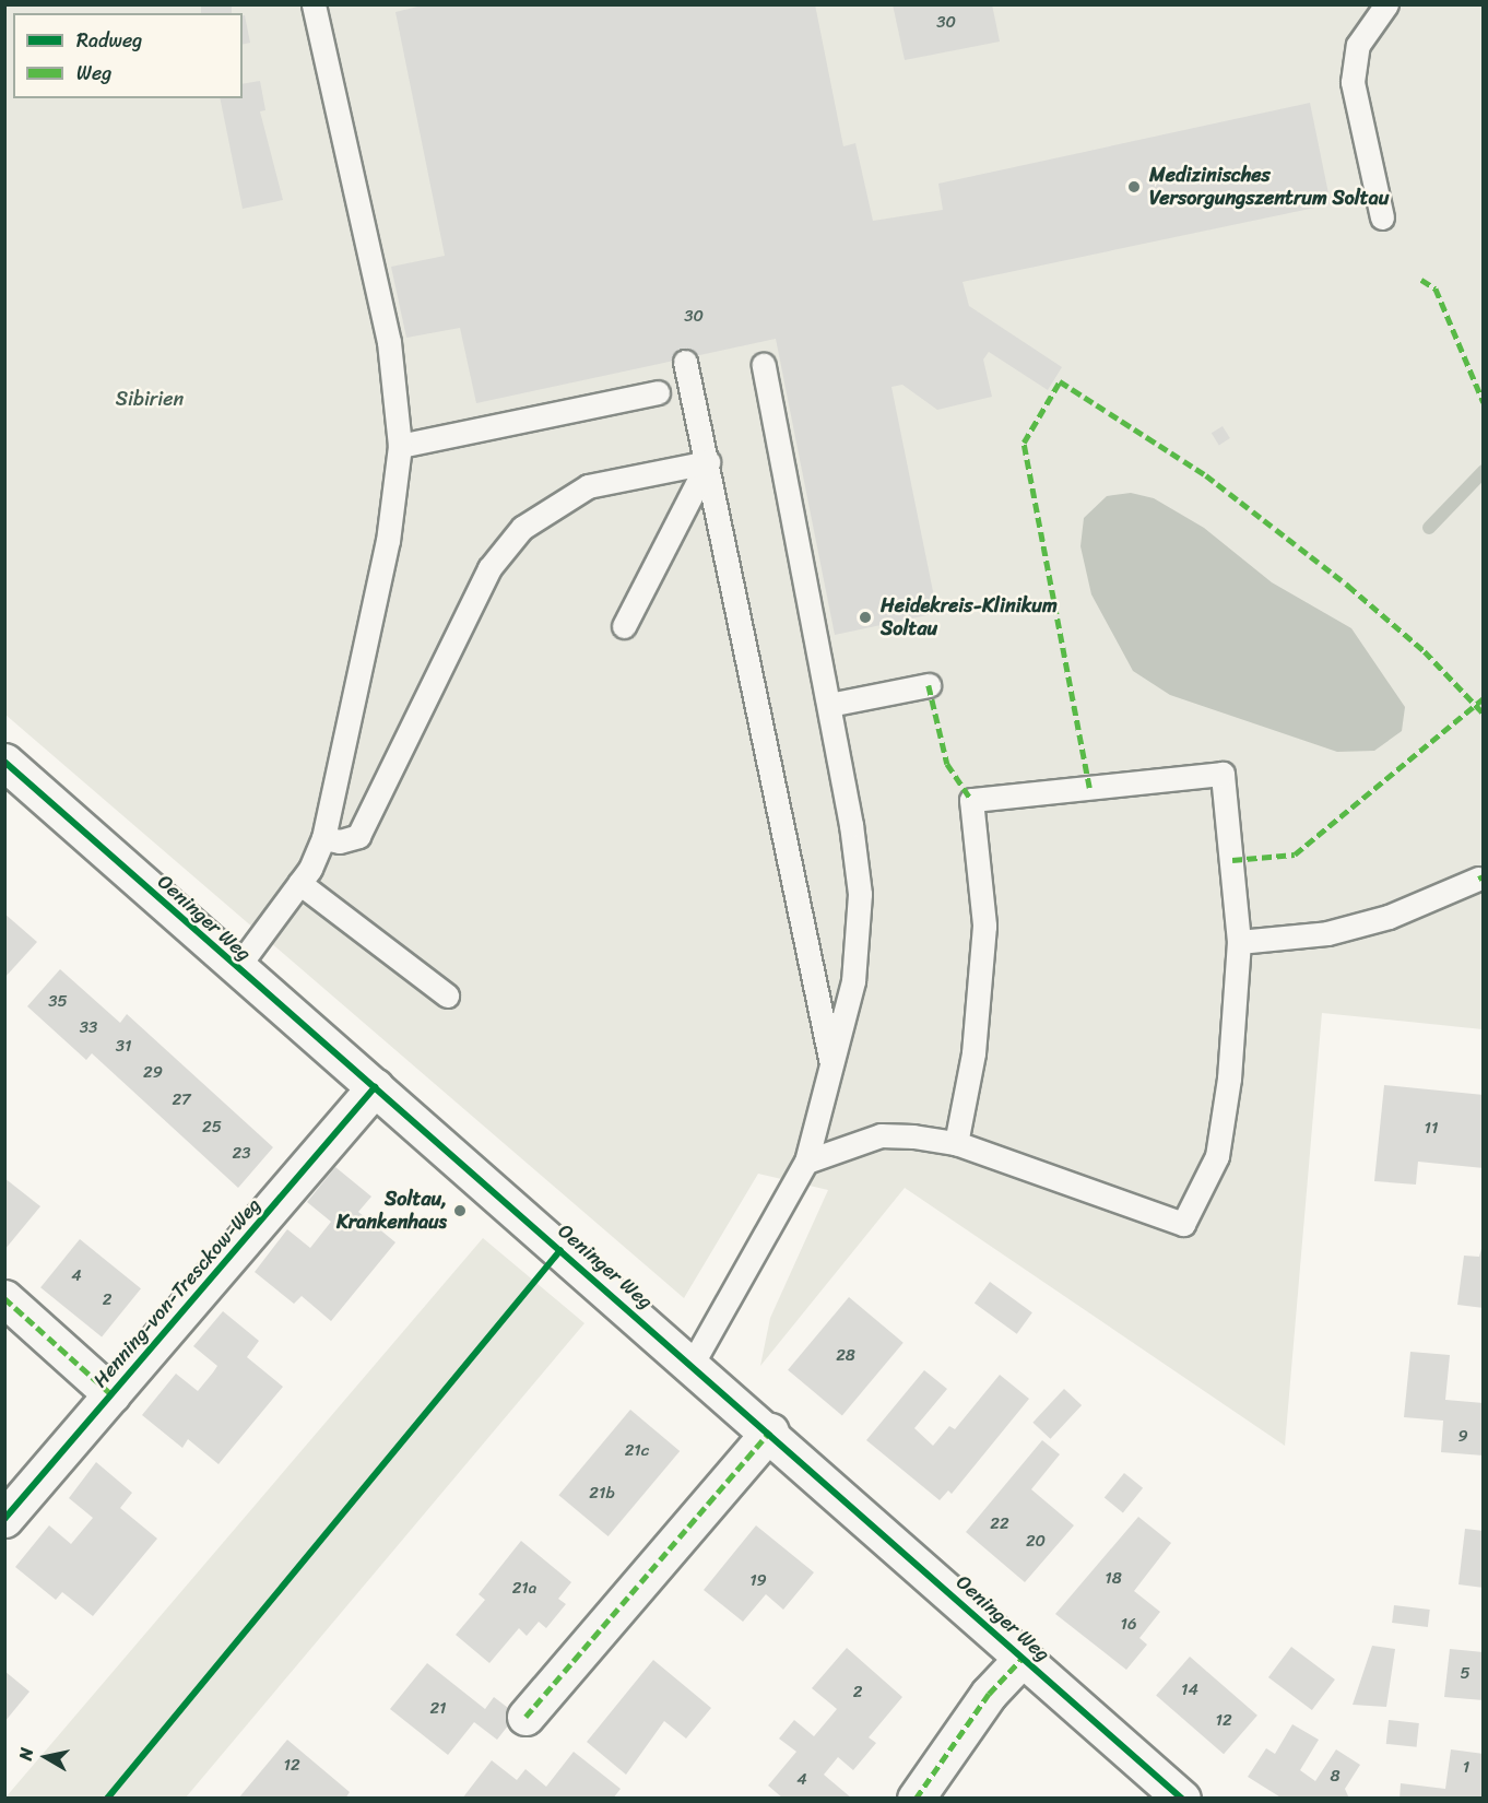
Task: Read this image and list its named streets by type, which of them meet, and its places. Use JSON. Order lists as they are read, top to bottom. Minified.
{"streets":{"street":["Oeninger Weg","Henning-von-Tresckow-Weg"]},"crossings":[["Oeninger Weg","Henning-von-Tresckow-Weg"]],"parks":["Sibirien"],"places":["Medizinisches Versorgungszentrum Soltau","Heidekreis-Klinikum Soltau","Soltau, Krankenhaus"],"house_numbers":["30","30","35","33","31","29","27","25","11","23","4","2","28","9","21c","21b","22","20","18","19","21a","16","5","14","2","21","12","12","1","8","4"],"legend":["Radweg","Weg"],"north":"left"}
